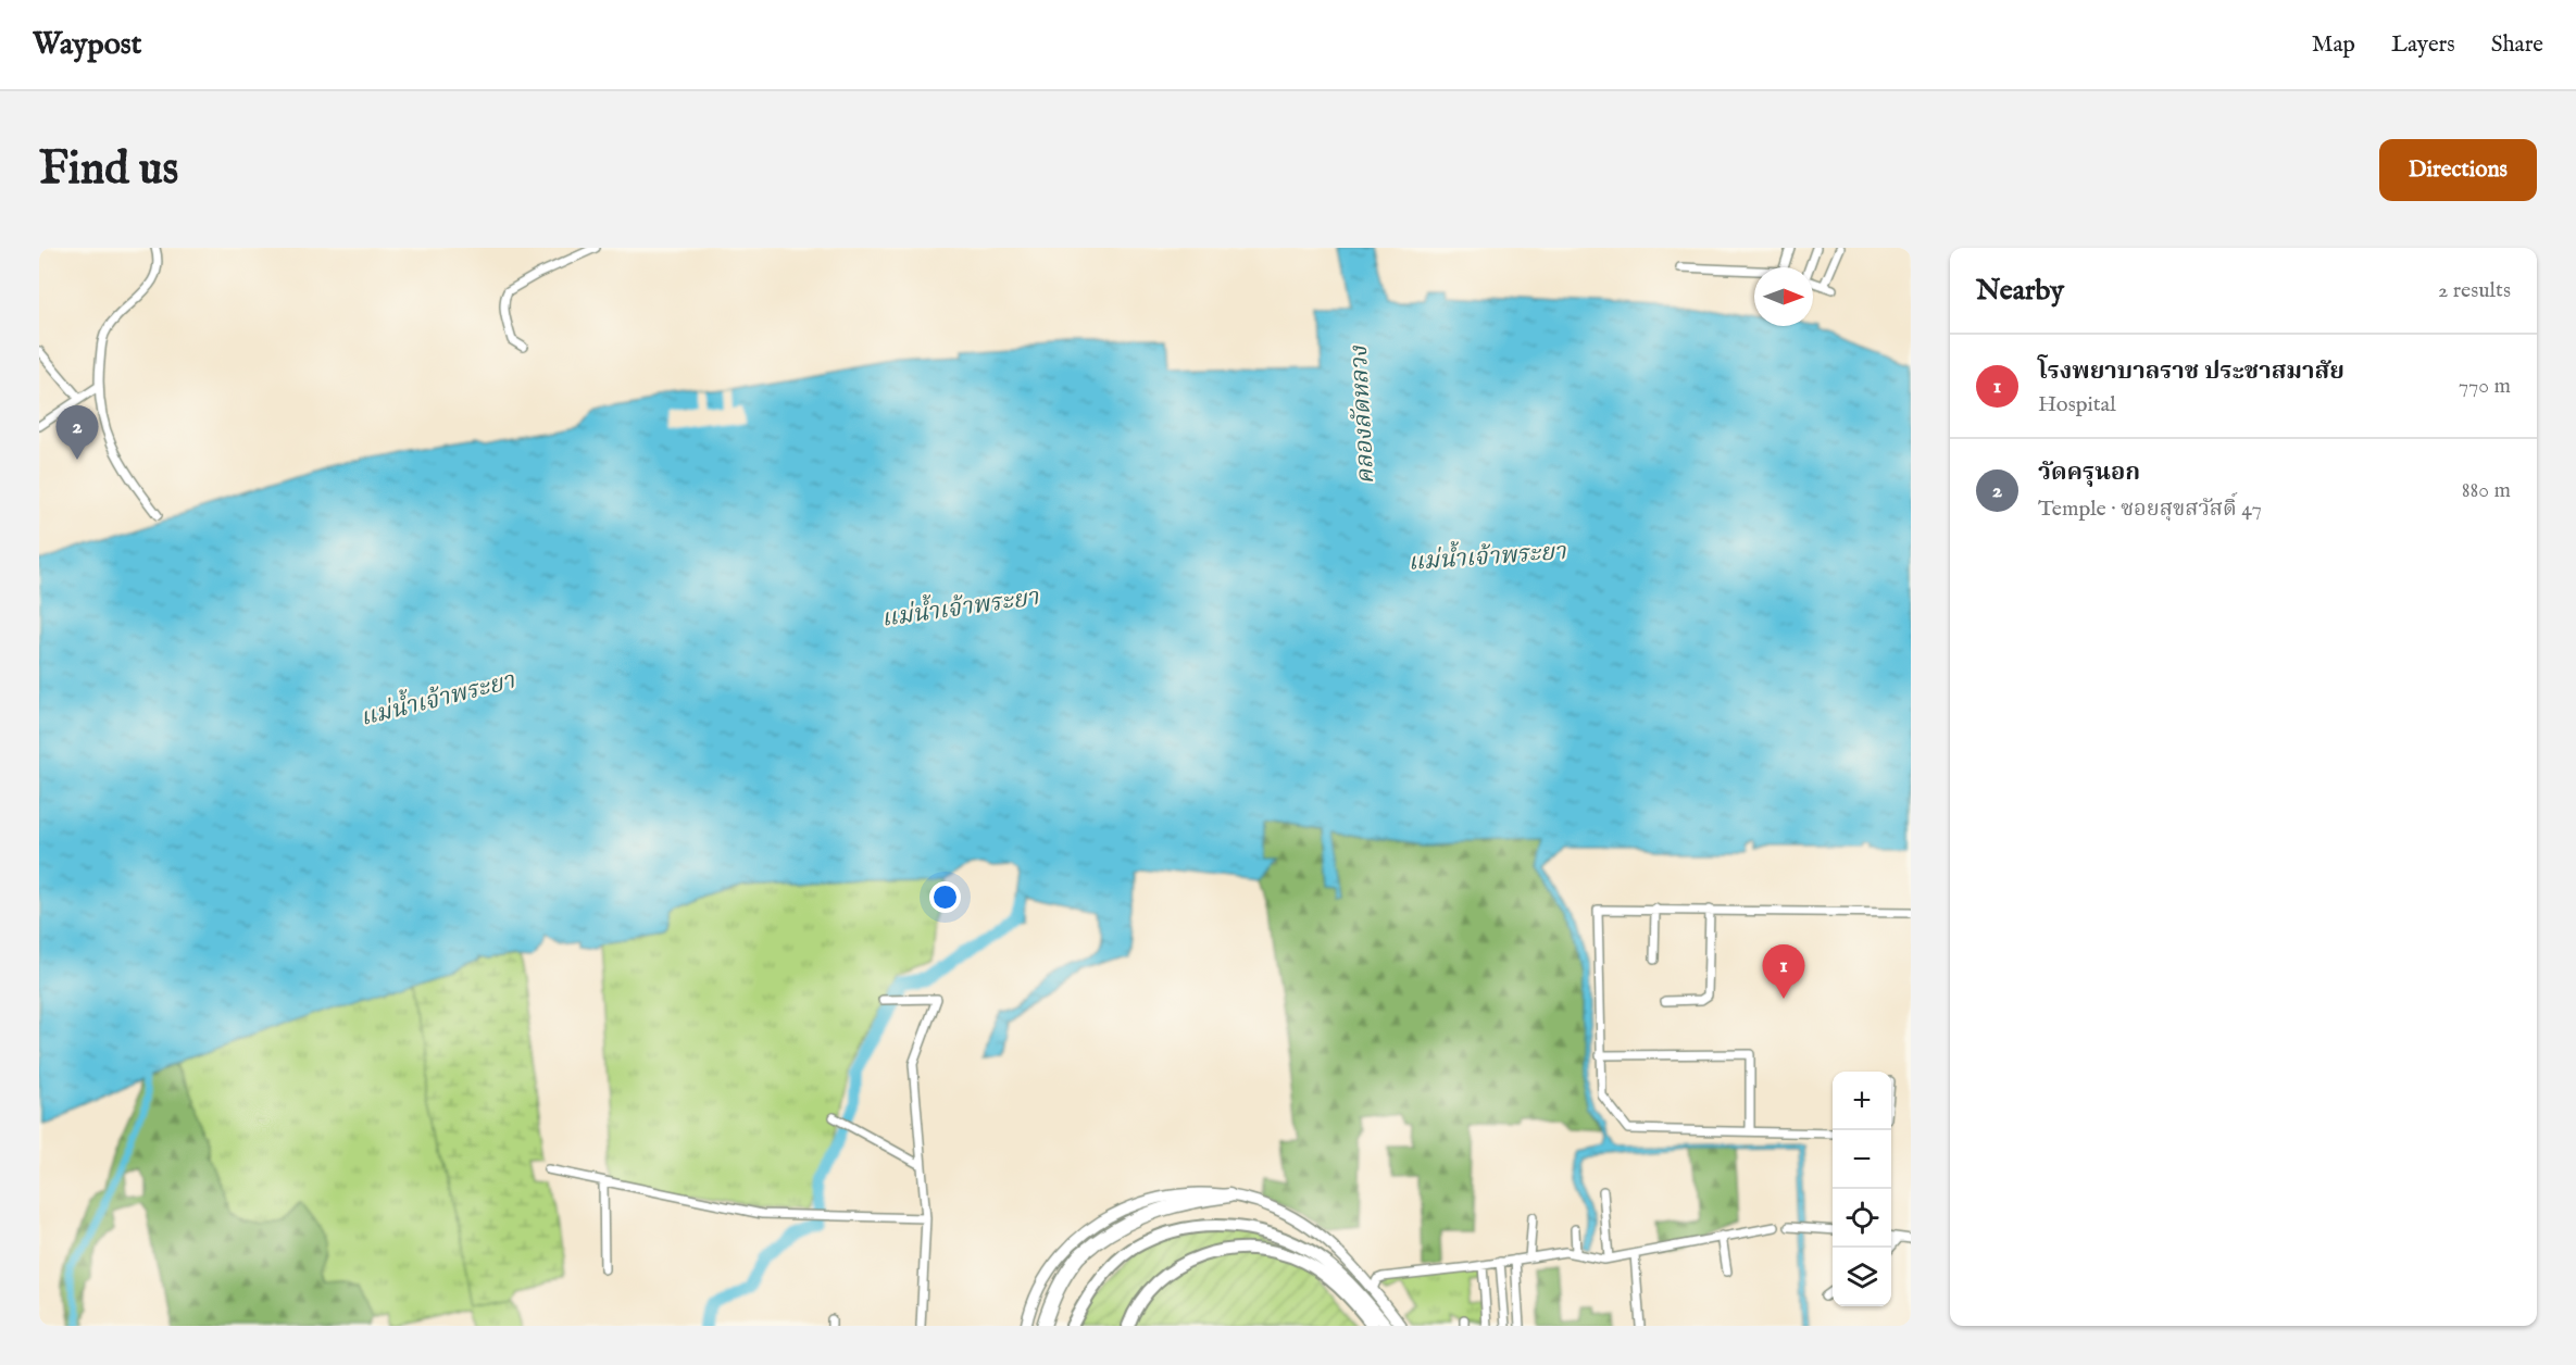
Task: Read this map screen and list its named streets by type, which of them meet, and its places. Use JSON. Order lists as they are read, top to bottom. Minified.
{"water":["คลองลัดหลวง","แม่น้ำเจ้าพระยา"],"north":"right","page":{"header":"Waypost","nav":["Map","Layers","Share"],"buttons":"Directions","title":"Find us","heading":["Nearby","2 results"],"list":[{"mark":"1","name":"โรงพยาบาลราช ประชาสมาสัย","note":"Hospital","value":"770 m"},{"mark":"2","name":"วัดครุนอก","note":"Temple · ซอยสุขสวัสดิ์ 47","value":"880 m"}],"pins":["2","1"],"map_buttons":["+","−"]}}
